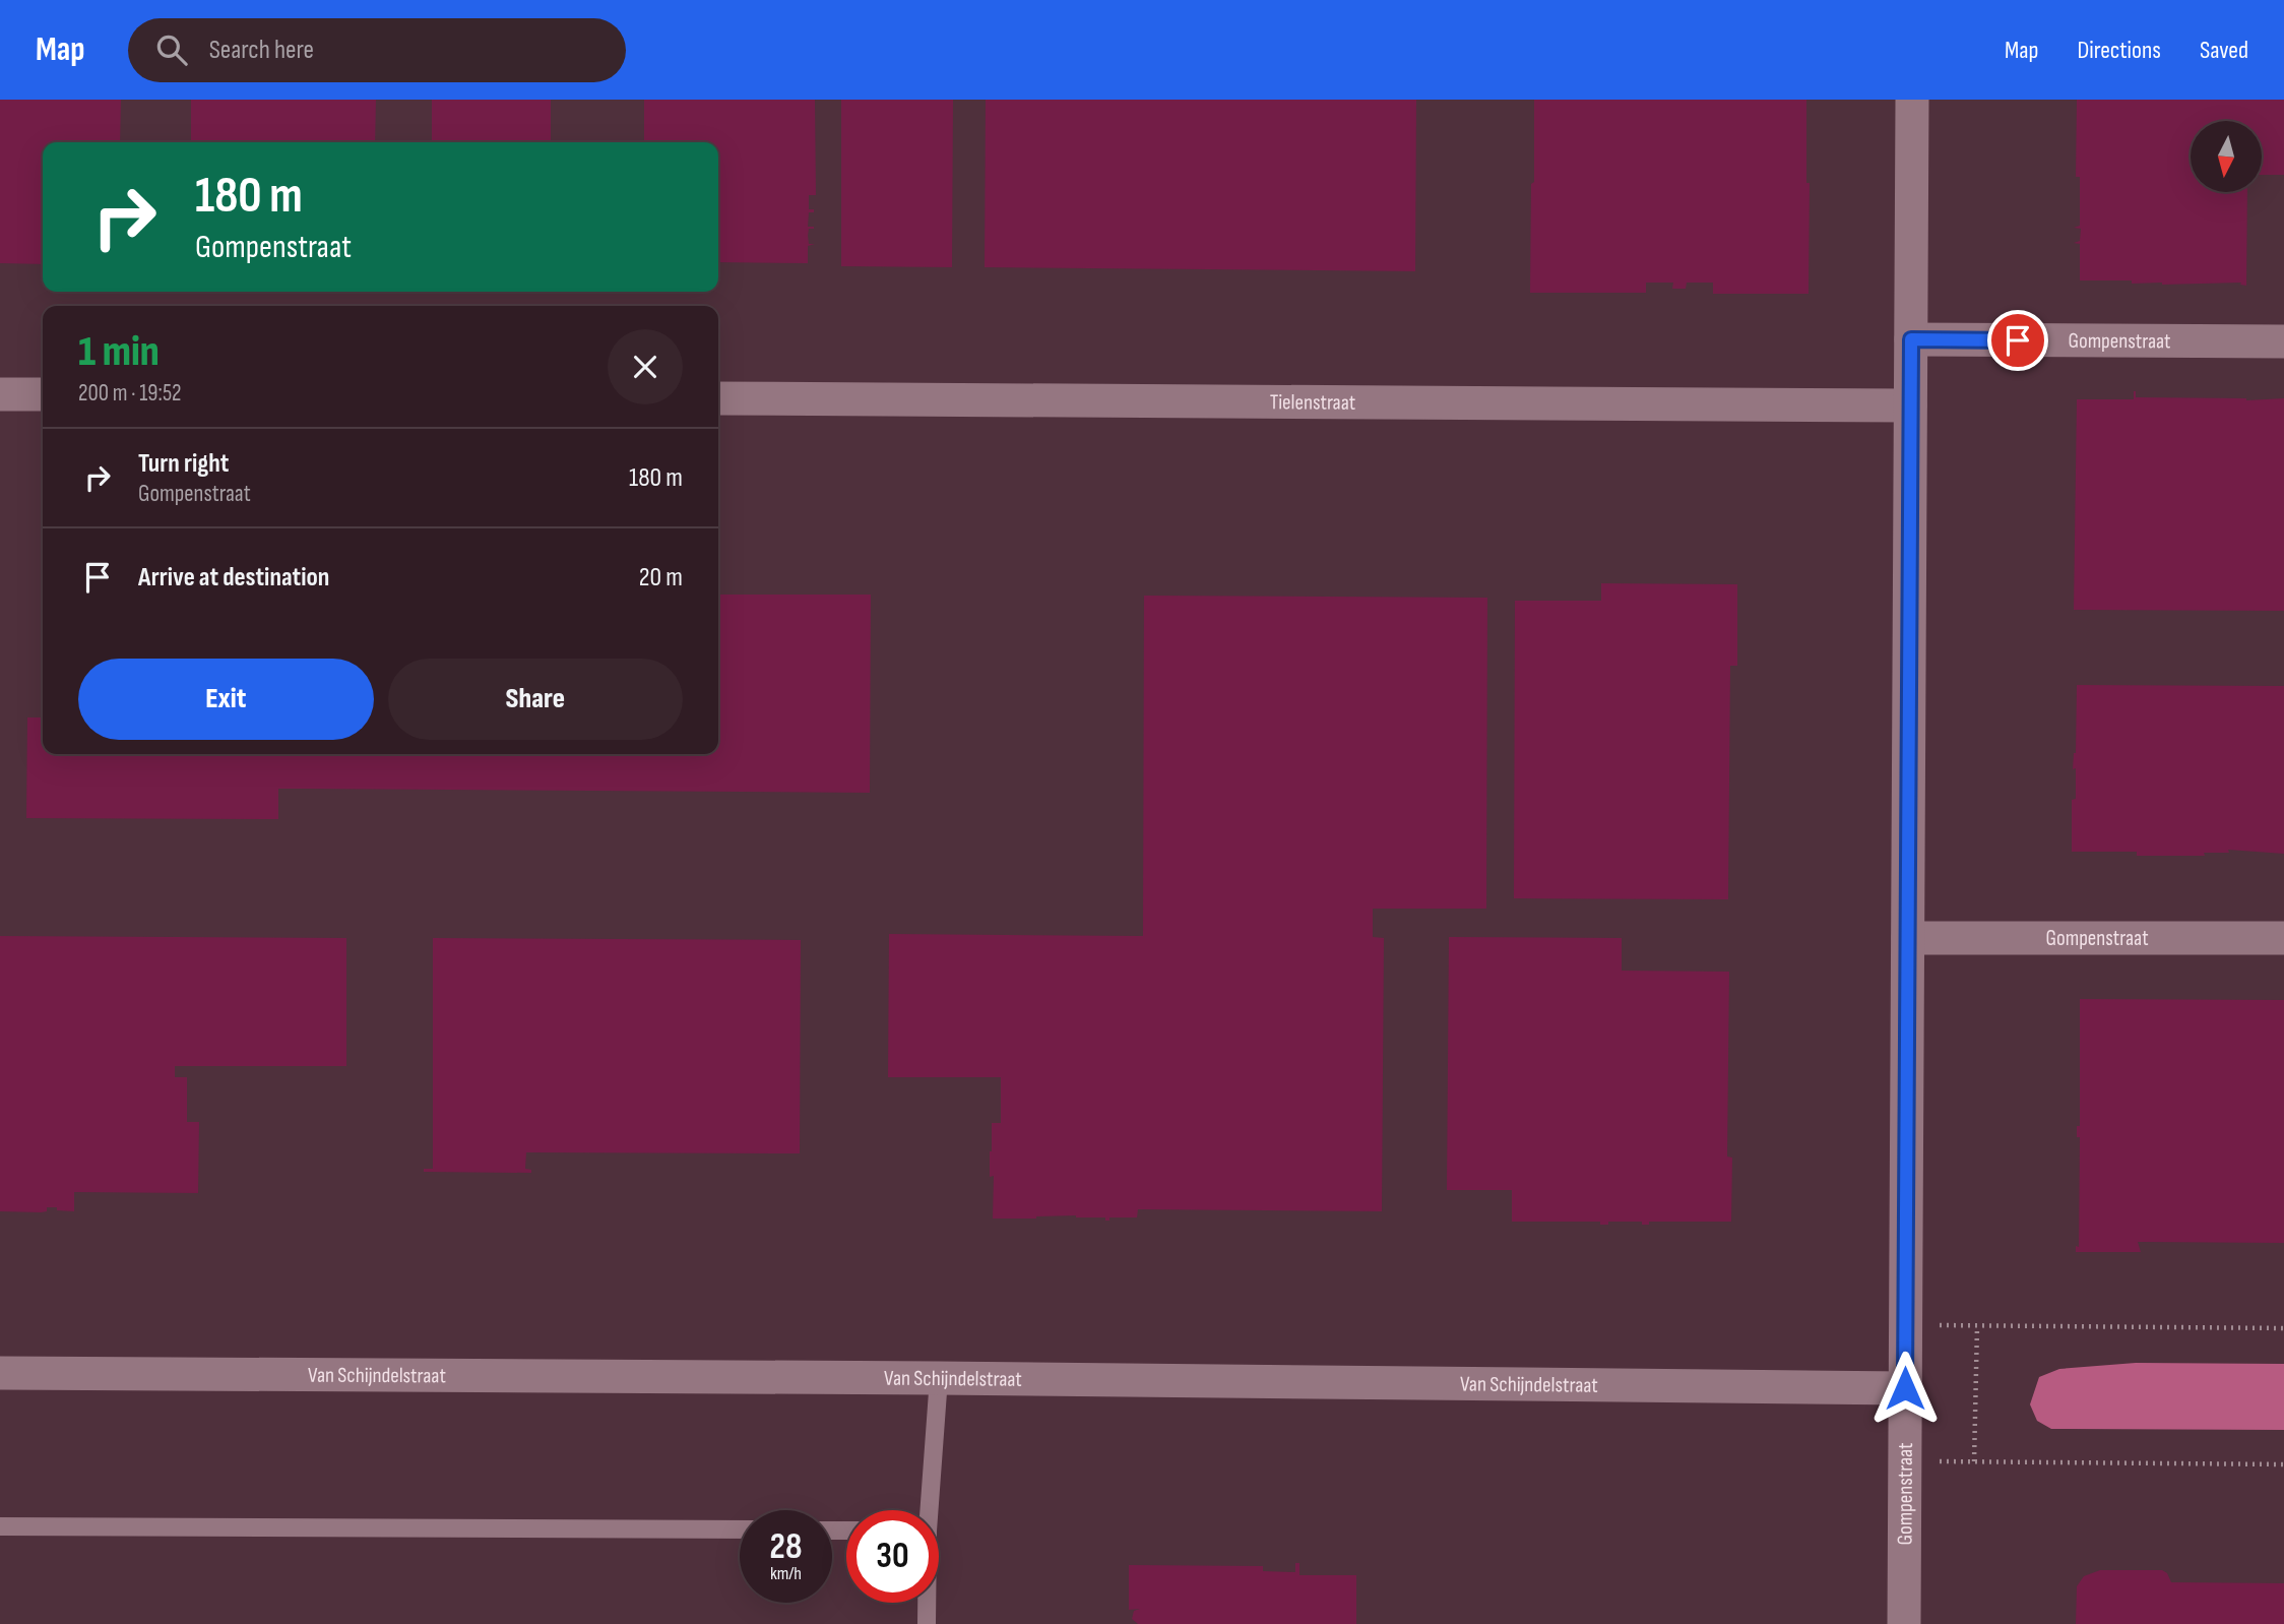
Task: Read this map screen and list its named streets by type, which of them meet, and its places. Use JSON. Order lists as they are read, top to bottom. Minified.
{"streets":{"street":["Gompenstraat","Tielenstraat","Van Schijndelstraat"]},"crossings":[["Gompenstraat","Tielenstraat"],["Gompenstraat","Van Schijndelstraat"]],"north":"bottom","page":{"header":"Map","search":"Search here","nav":["Map","Directions","Saved"],"turn":["180 m","Gompenstraat"],"heading":["1 min","200 m · 19:52"],"list":[{"name":"Turn right","note":"Gompenstraat","value":"180 m"},{"name":"Arrive at destination","value":"20 m"}],"buttons":["Exit","Share"],"speed":"28 km/h","limit":"30"}}
